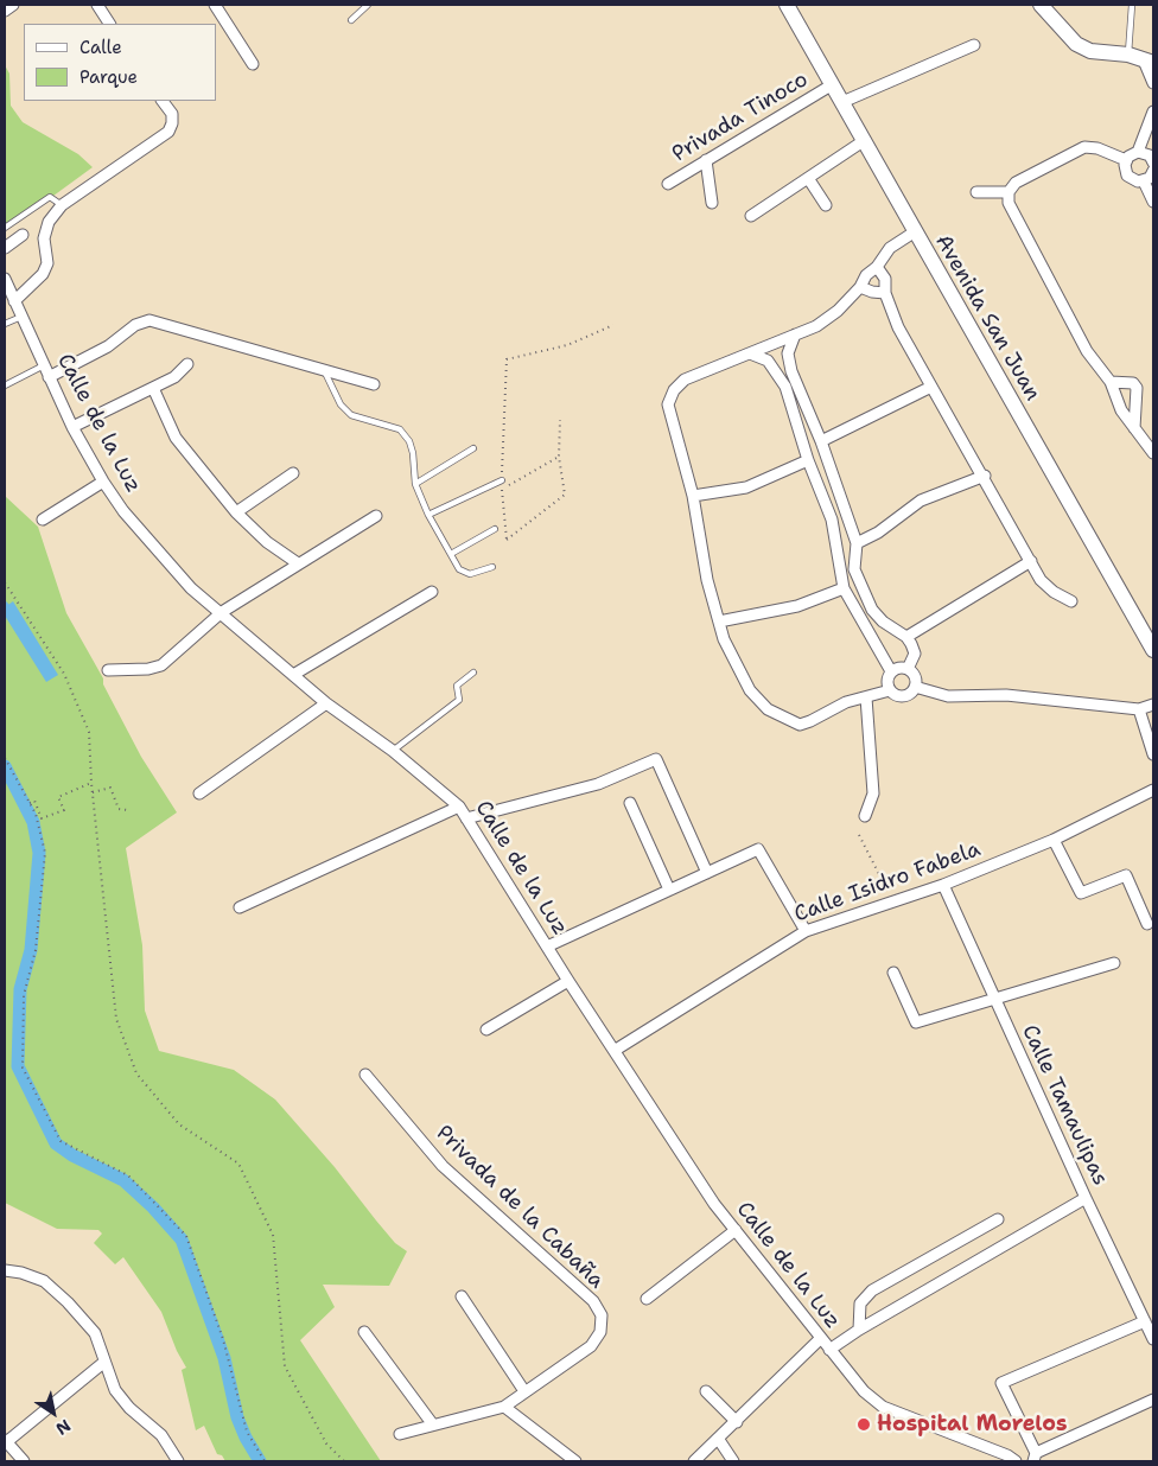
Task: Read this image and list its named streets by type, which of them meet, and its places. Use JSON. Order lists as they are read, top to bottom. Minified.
{"streets":{"street":["Privada Tinoco","Avenida San Juan","Calle de la Luz","Calle Isidro Fabela","Calle Tamaulipas","Privada de la Cabaña"]},"crossings":[["Privada Tinoco","Avenida San Juan"],["Calle de la Luz","Calle Isidro Fabela"],["Calle Isidro Fabela","Calle Tamaulipas"]],"places":["Hospital Morelos"],"legend":["Calle","Parque"],"north":"bottom right"}
